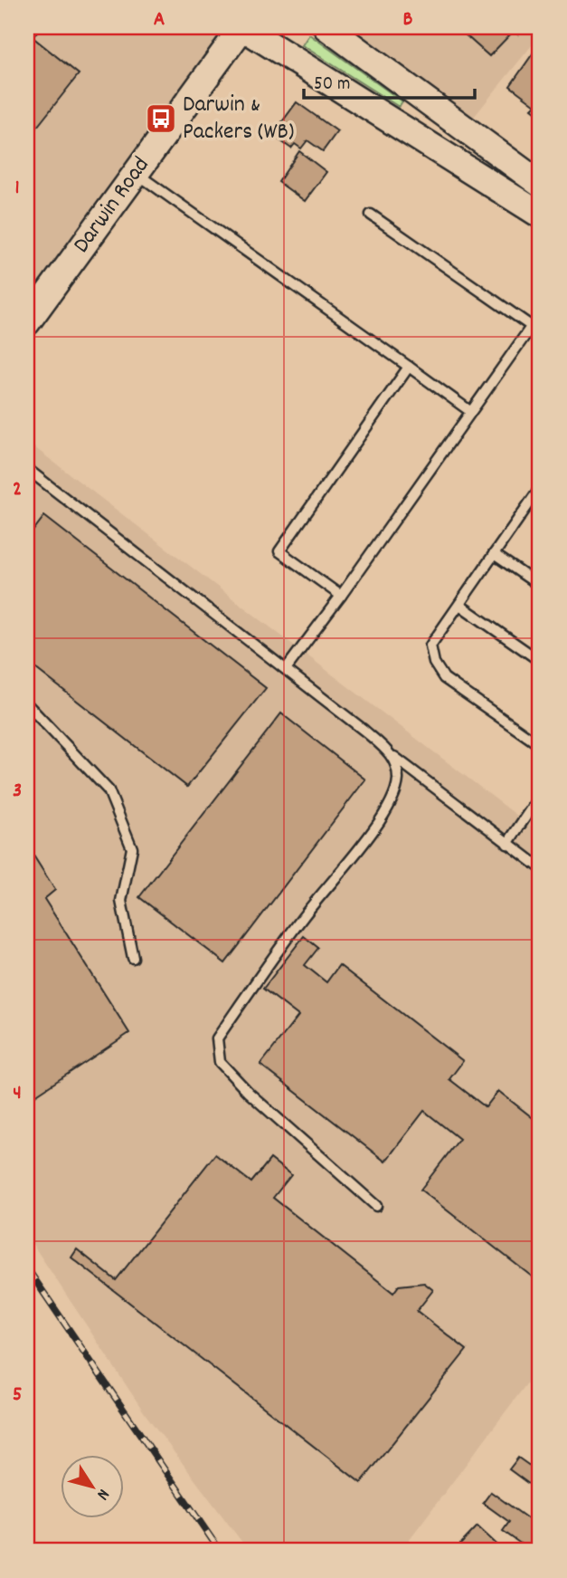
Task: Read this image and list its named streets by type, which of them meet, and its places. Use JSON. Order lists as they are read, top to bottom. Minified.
{"streets":{"main road":["Darwin Road"]},"places":{"bus stop":["Darwin & Packers (WB)"]},"scale_bar":"50 m","north":"bottom right","grid":{"columns":["A","B"],"rows":["1","2","3","4","5"]}}
